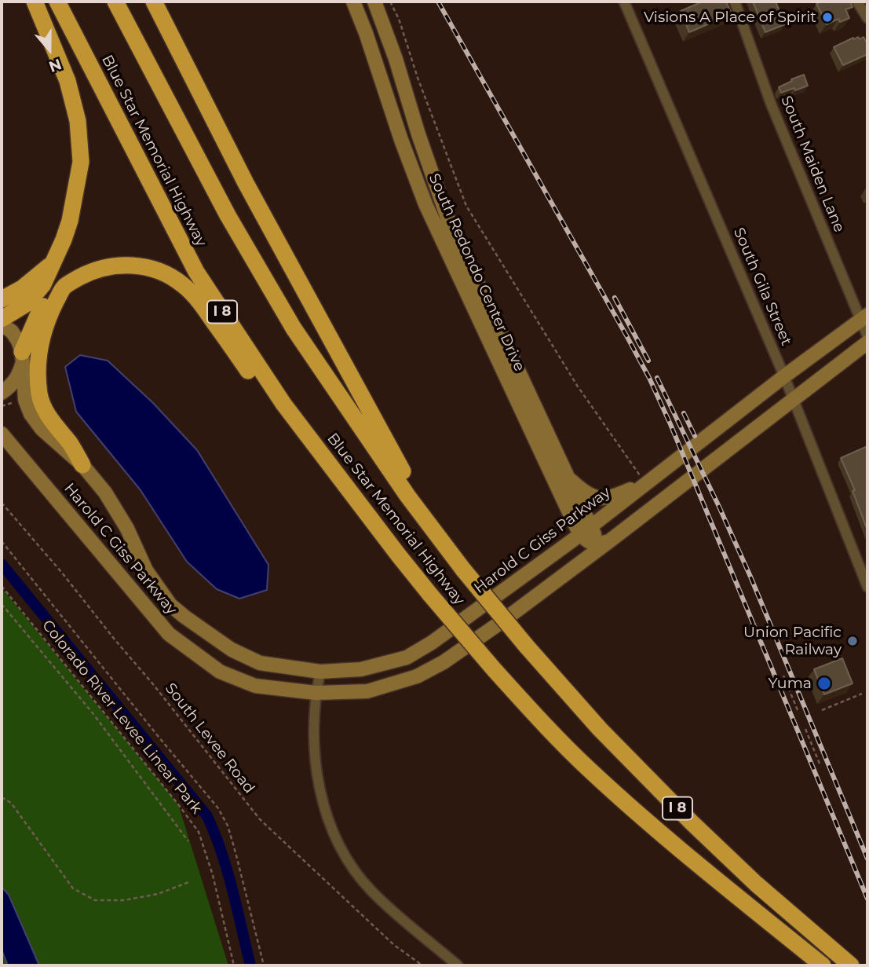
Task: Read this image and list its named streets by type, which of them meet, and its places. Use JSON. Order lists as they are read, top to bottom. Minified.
{"streets":{"highway":["Blue Star Memorial Highway","I 8"],"main road":["South Redondo Center Drive","Harold C Giss Parkway"],"street":["South Maiden Lane","South Gila Street"],"path":["Colorado River Levee Linear Park","South Levee Road"]},"crossings":[["South Maiden Lane","Harold C Giss Parkway"],["South Redondo Center Drive","Harold C Giss Parkway"],["South Gila Street","Harold C Giss Parkway"]],"places":["Visions A Place of Spirit","Union Pacific Railway","Yuma"],"north":"bottom"}
